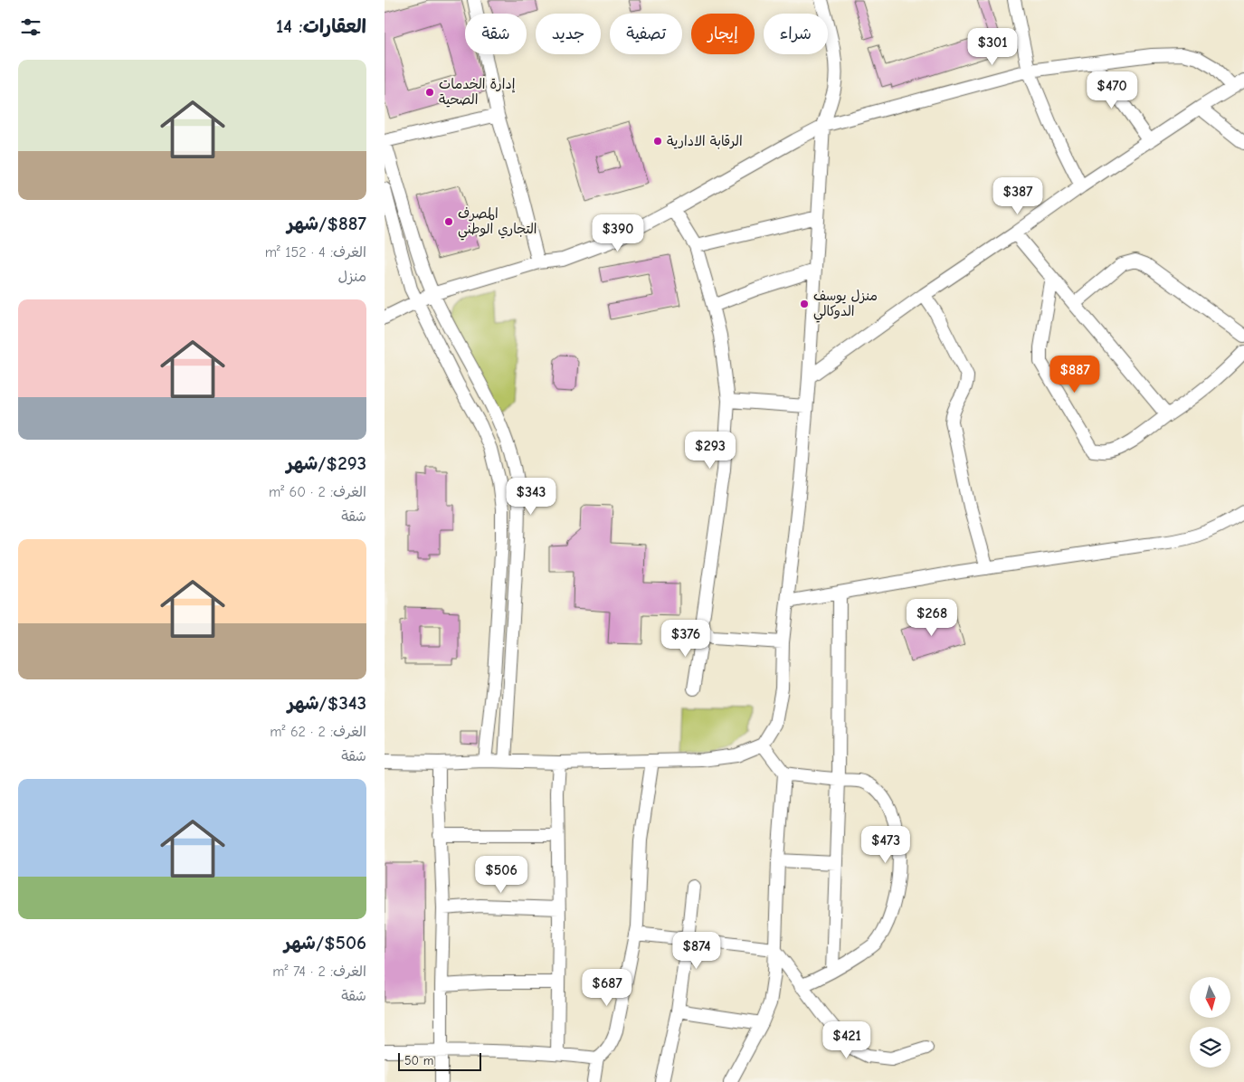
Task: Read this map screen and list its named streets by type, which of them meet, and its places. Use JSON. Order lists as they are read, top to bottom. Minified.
{"places":["إدارة الخدمات الصحية","الرقابة الادارية","المصرف التجاري الوطني","منزل يوسف الدوكالي"],"scale_bar":"50 m","north":"bottom","page":{"heading":"العقارات: 14","chip":["شراء","إيجار","تصفية","جديد","شقة"],"price":["$301","$470","$387","$390","$887","$293","$343","$268","$376","$473","$506","$874","$687","$421"],"list":[{"name":"$887/شهر","note":"الغرف: 4 · 152 m² · منزل"},{"name":"$293/شهر","note":"الغرف: 2 · 60 m² · شقة"},{"name":"$343/شهر","note":"الغرف: 2 · 62 m² · شقة"},{"name":"$506/شهر","note":"الغرف: 2 · 74 m² · شقة"}],"scale":"50 m"}}
